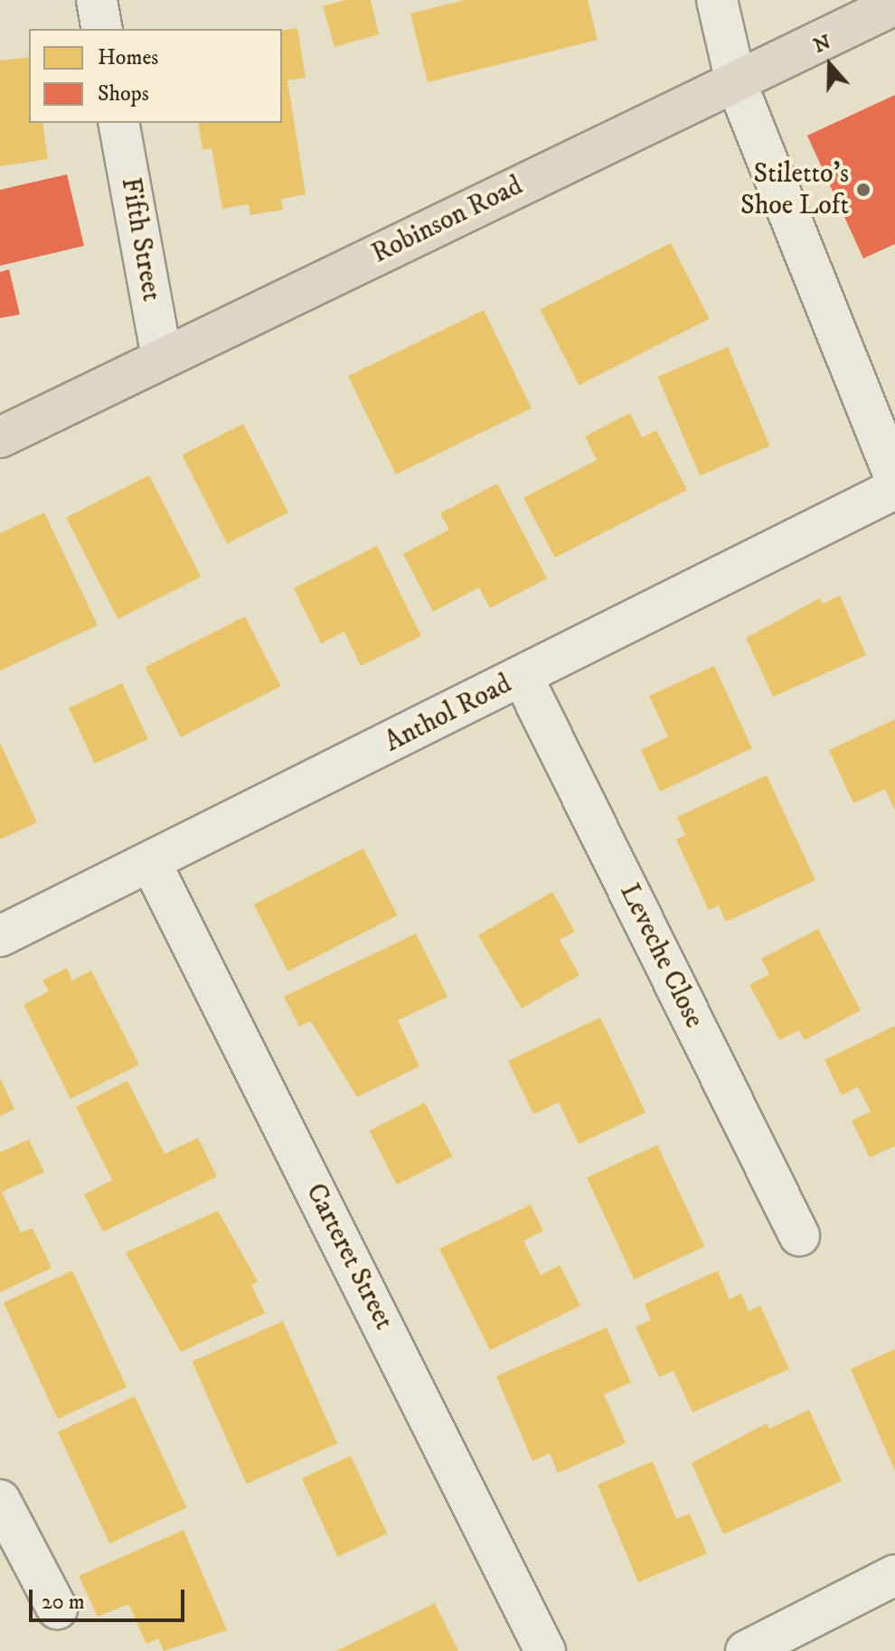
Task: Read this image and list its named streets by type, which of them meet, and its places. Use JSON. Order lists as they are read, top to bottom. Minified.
{"streets":{"main road":["Robinson Road"],"street":["Fifth Street","Anthol Road","Leveche Close","Carteret Street"]},"crossings":[["Robinson Road","Fifth Street"],["Anthol Road","Leveche Close"],["Anthol Road","Carteret Street"]],"places":["Stiletto's Shoe Loft"],"legend":["Homes","Shops"],"scale_bar":"20 m","north":"top"}
